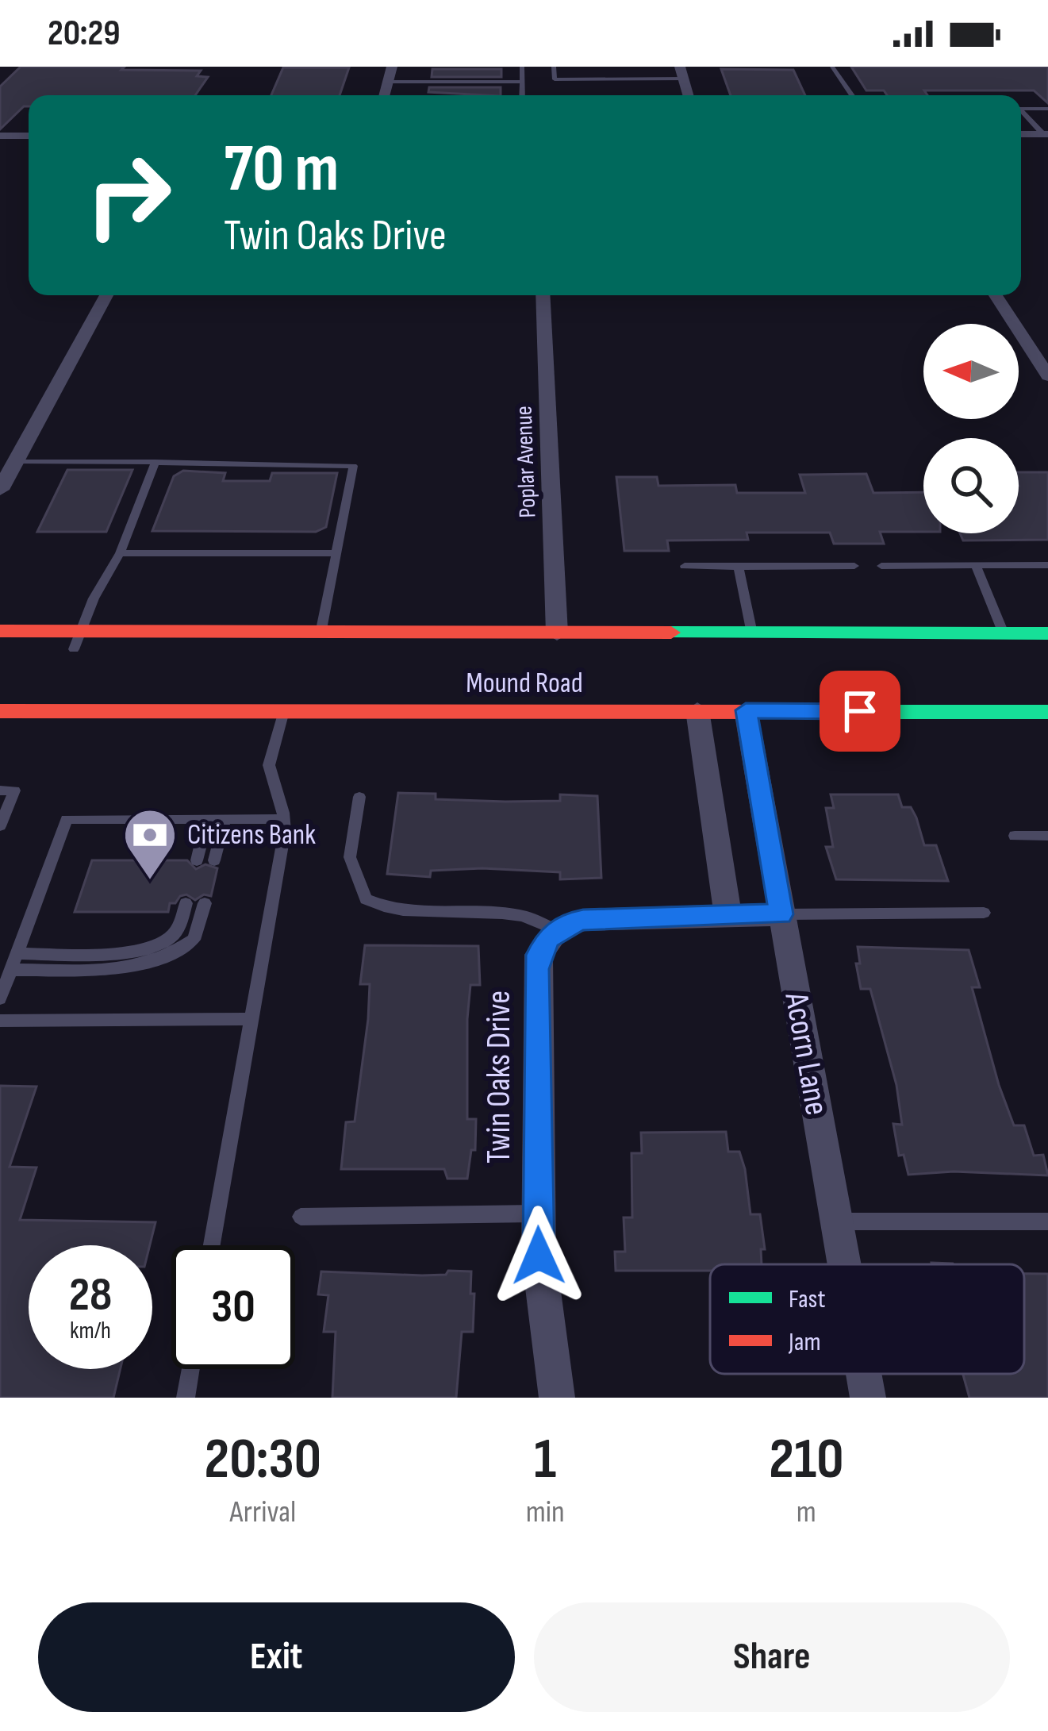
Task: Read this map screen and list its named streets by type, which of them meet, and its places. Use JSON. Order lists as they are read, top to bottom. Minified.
{"streets":{"main road":["Mound Road"],"street":["Poplar Avenue","Acorn Lane","Twin Oaks Drive"]},"crossings":[["Poplar Avenue","Mound Road"],["Mound Road","Acorn Lane"]],"places":{"bank":["Citizens Bank"]},"legend":["Fast","Jam"],"north":"left","page":{"status":"20:29","turn":["70 m","Twin Oaks Drive"],"speed":"28 km/h","limit":"30","eta":["20:30","Arrival","1","min","210","m"],"buttons":["Exit","Share"]}}
